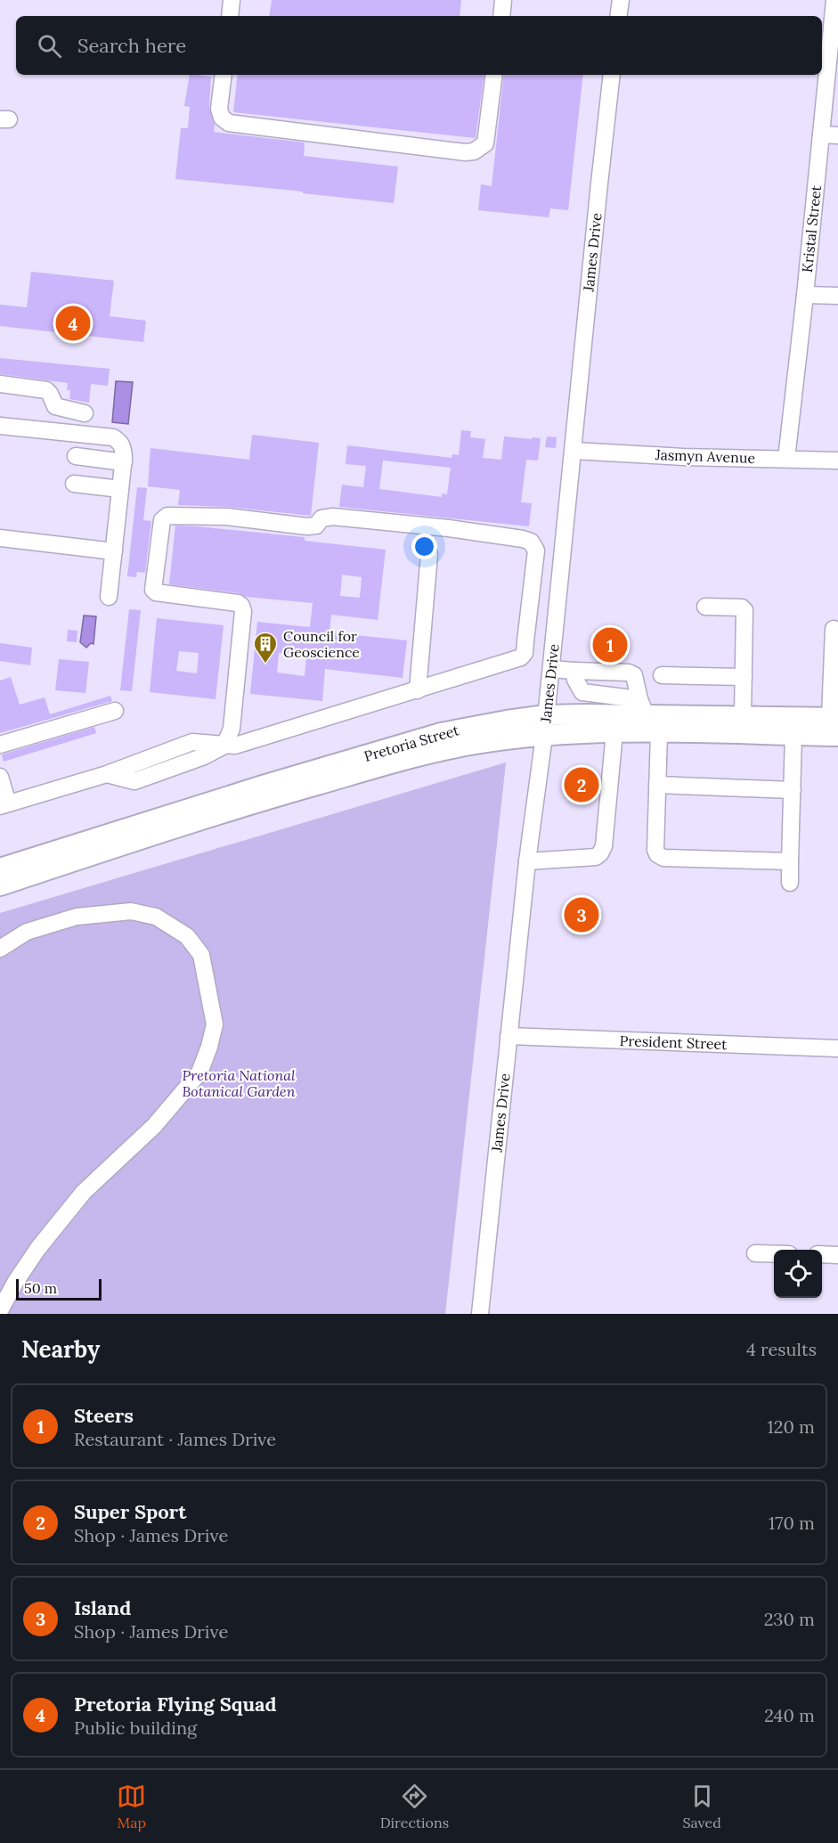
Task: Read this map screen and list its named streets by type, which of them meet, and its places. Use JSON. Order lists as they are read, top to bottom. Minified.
{"streets":{"main road":["Pretoria Street"],"street":["Kristal Street","James Drive","Jasmyn Avenue","President Street"]},"crossings":[["Kristal Street","Jasmyn Avenue"],["James Drive","Jasmyn Avenue"],["James Drive","Pretoria Street"],["James Drive","President Street"]],"parks":["Pretoria National Botanical Garden"],"places":{"building":["Council for Geoscience"]},"scale_bar":"50 m","page":{"search":"Search here","pins":["4","1","2","3"],"scale":"50 m","heading":["Nearby","4 results"],"list":[{"mark":"1","name":"Steers","note":"Restaurant · James Drive","value":"120 m"},{"mark":"2","name":"Super Sport","note":"Shop · James Drive","value":"170 m"},{"mark":"3","name":"Island","note":"Shop · James Drive","value":"230 m"},{"mark":"4","name":"Pretoria Flying Squad","note":"Public building","value":"240 m"}],"nav":["Map","Directions","Saved"]}}
